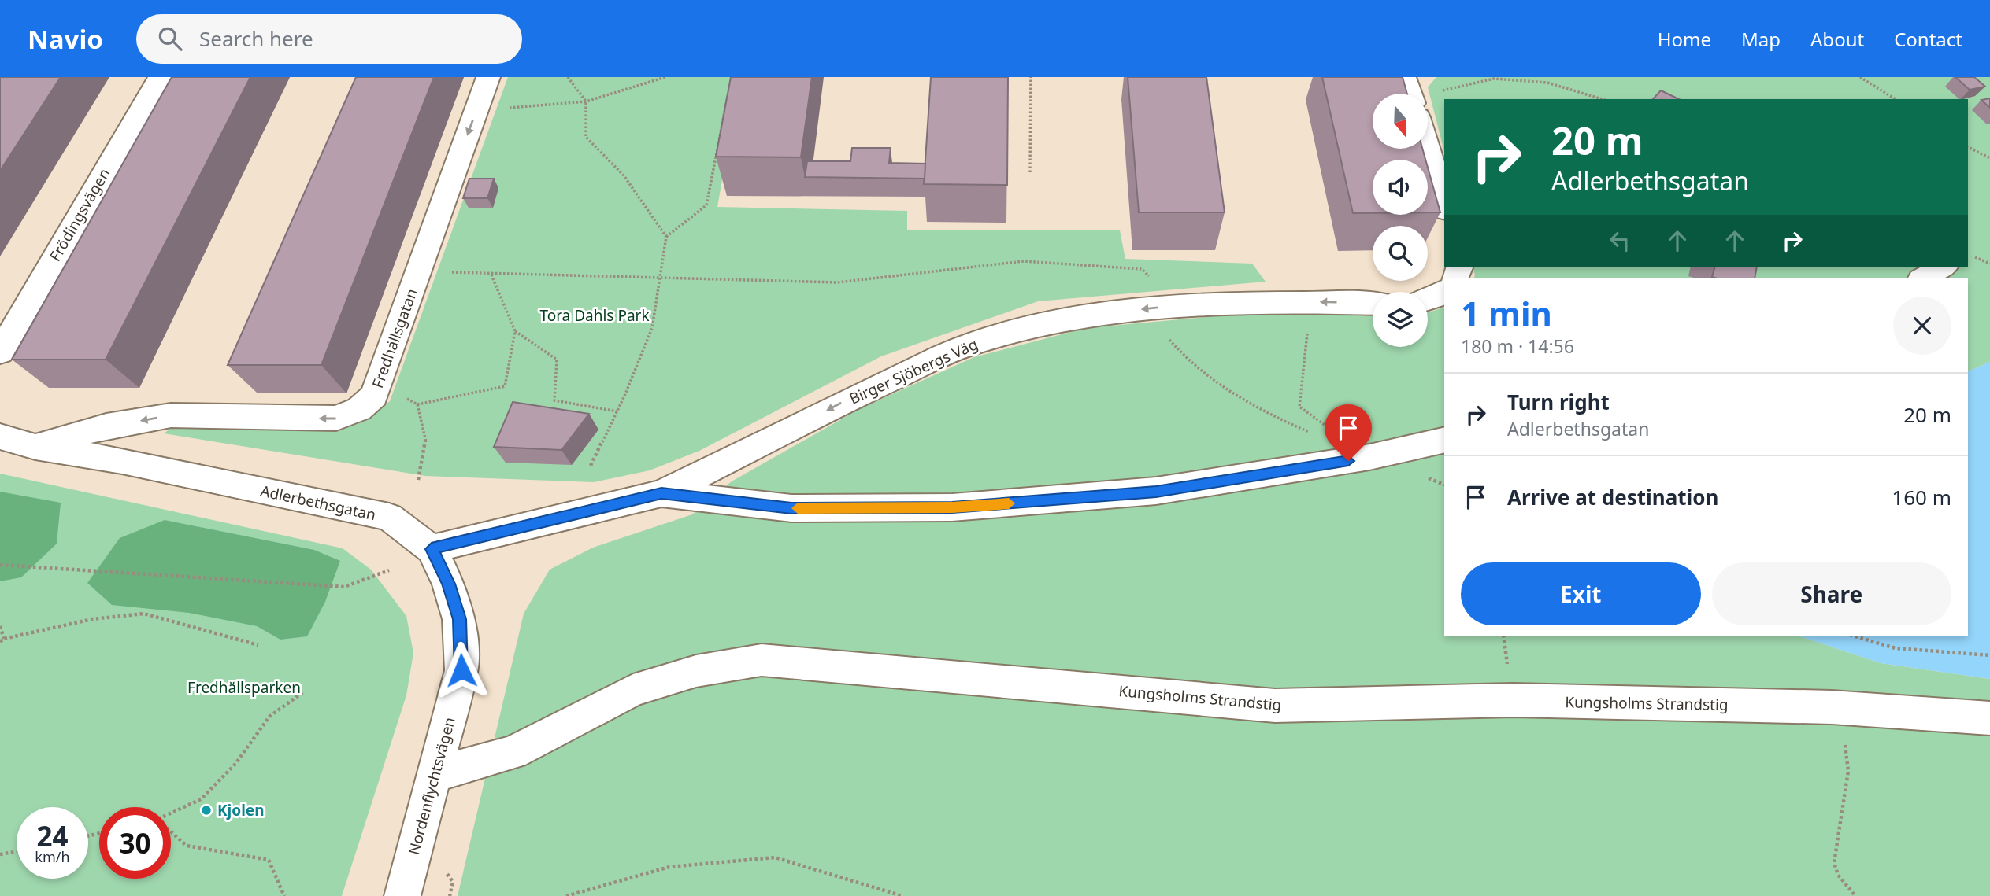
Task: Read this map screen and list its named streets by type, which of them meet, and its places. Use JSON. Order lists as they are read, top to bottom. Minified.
{"streets":{"street":["Frödingsvägen","Fredhällsgatan","Birger Sjöbergs Väg","Adlerbethsgatan","Kungsholms Strandstig","Nordenflychtsvägen"]},"crossings":[["Fredhällsgatan","Adlerbethsgatan"],["Adlerbethsgatan","Nordenflychtsvägen"],["Kungsholms Strandstig","Nordenflychtsvägen"]],"one_way":["Fredhällsgatan"],"parks":["Tora Dahls Park","Fredhällsparken"],"places":["Kjolen"],"north":"bottom","page":{"header":"Navio","search":"Search here","nav":["Home","Map","About","Contact"],"turn":["20 m","Adlerbethsgatan"],"heading":["1 min","180 m · 14:56"],"list":[{"name":"Turn right","note":"Adlerbethsgatan","value":"20 m"},{"name":"Arrive at destination","value":"160 m"}],"buttons":["Exit","Share"],"speed":"24 km/h","limit":"30"}}
